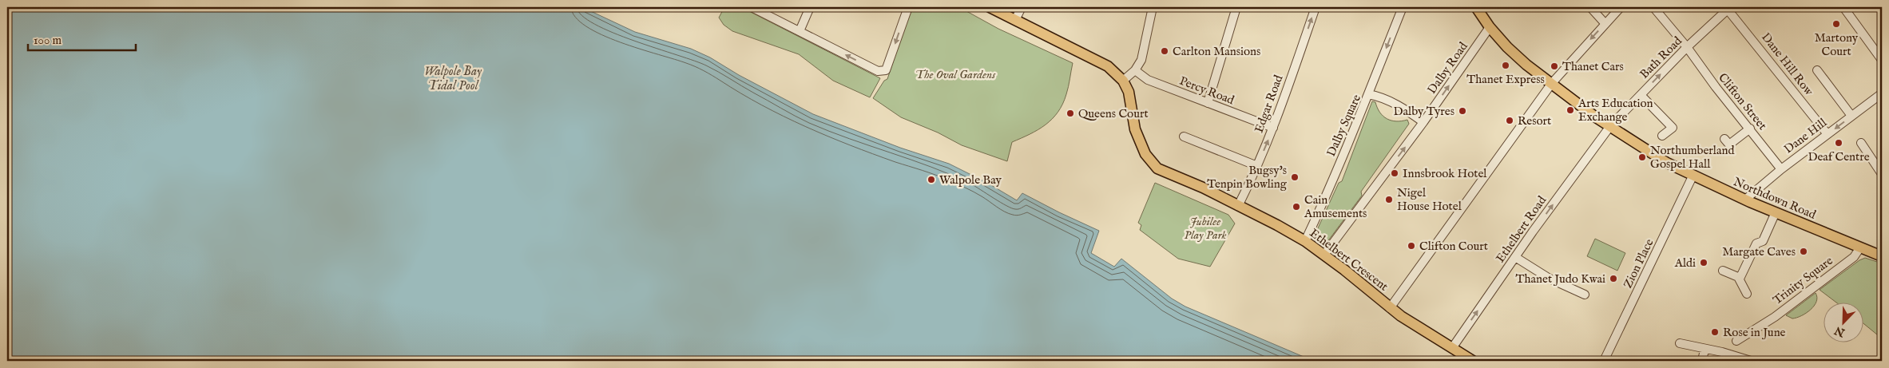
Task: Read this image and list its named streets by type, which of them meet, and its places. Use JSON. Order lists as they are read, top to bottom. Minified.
{"streets":{"main road":["Northdown Road","Ethelbert Crescent"],"street":["Bath Road","Dane Hill Row","Dalby Road","Percy Road","Clifton Street","Edgar Road","Dalby Square","Dane Hill","Ethelbert Road","Zion Place","Trinity Square"]},"crossings":[["Bath Road","Dane Hill Row"],["Bath Road","Clifton Street"],["Bath Road","Northdown Road"],["Bath Road","Ethelbert Road"],["Dane Hill Row","Dane Hill"],["Dalby Road","Dalby Square"],["Dalby Road","Northdown Road"],["Percy Road","Edgar Road"],["Clifton Street","Dane Hill"],["Edgar Road","Ethelbert Crescent"],["Dalby Square","Ethelbert Crescent"],["Dane Hill","Northdown Road"],["Northdown Road","Ethelbert Road"],["Northdown Road","Zion Place"],["Northdown Road","Trinity Square"],["Ethelbert Road","Ethelbert Crescent"]],"one_way":["Bath Road","Edgar Road","Ethelbert Road"],"water":["Walpole Bay Tidal Pool"],"parks":["The Oval Gardens","Jubilee Play Park"],"places":["Martony Court","Carlton Mansions","Thanet Express","Thanet Cars","Arts Education Exchange","Dalby Tyres","Queens Court","Resort","Deaf Centre","Northumberland Gospel Hall","Innsbrook Hotel","Bugsy's Tenpin Bowling","Walpole Bay","Nigel House Hotel","Cain Amusements","Clifton Court","Margate Caves","Aldi","Thanet Judo Kwai","Rose in June"],"scale_bar":"100 m","north":"bottom left"}
